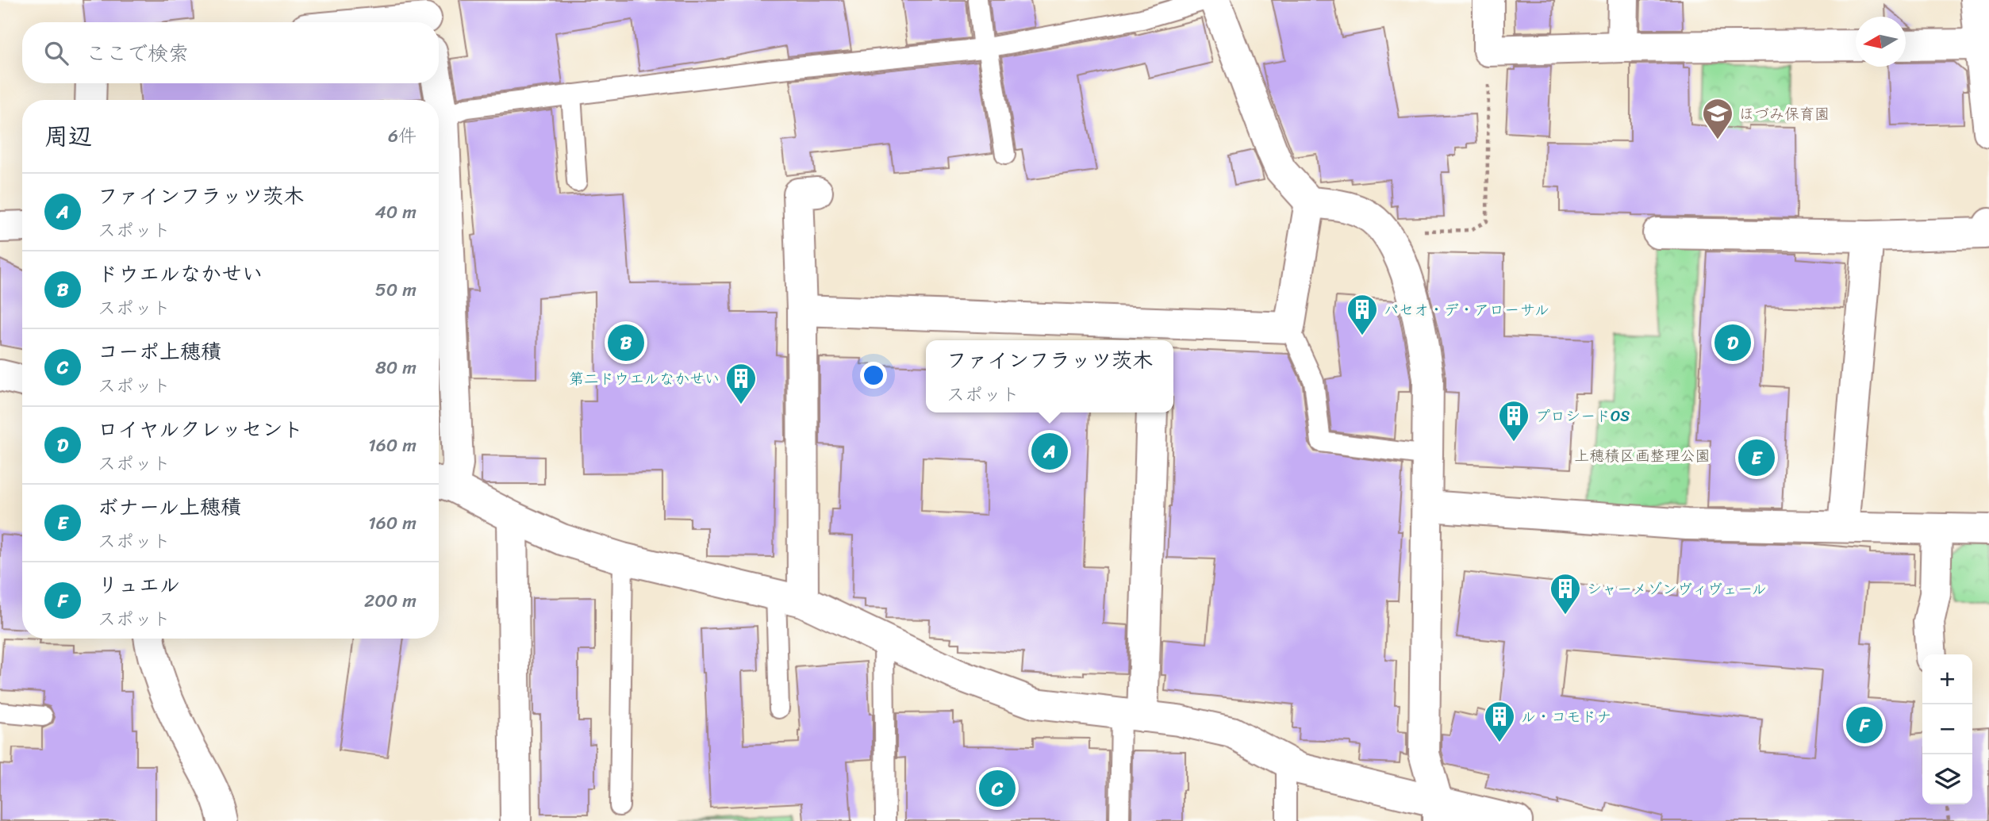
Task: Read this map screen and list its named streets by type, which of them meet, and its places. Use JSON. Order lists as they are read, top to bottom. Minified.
{"parks":["上穂積区画整理公園"],"places":{"school or university":["ほづみ保育園"],"building":["パセオ・デ・アローサル","第二ドウエルなかせい","プロシードOS","シャーメゾンヴィヴェール","ル・コモドナ"]},"north":"left","page":{"search":"ここで検索","heading":["周辺","6件"],"list":[{"mark":"A","name":"ファインフラッツ茨木","note":"スポット","value":"40 m"},{"mark":"B","name":"ドウエルなかせい","note":"スポット","value":"50 m"},{"mark":"C","name":"コーポ上穂積","note":"スポット","value":"80 m"},{"mark":"D","name":"ロイヤルクレッセント","note":"スポット","value":"160 m"},{"mark":"E","name":"ボナール上穂積","note":"スポット","value":"160 m"},{"mark":"F","name":"リュエル","note":"スポット","value":"200 m"}],"pins":["B","D","A","E","F","C"],"popup":["ファインフラッツ茨木","スポット"],"map_buttons":["+","−"]}}
